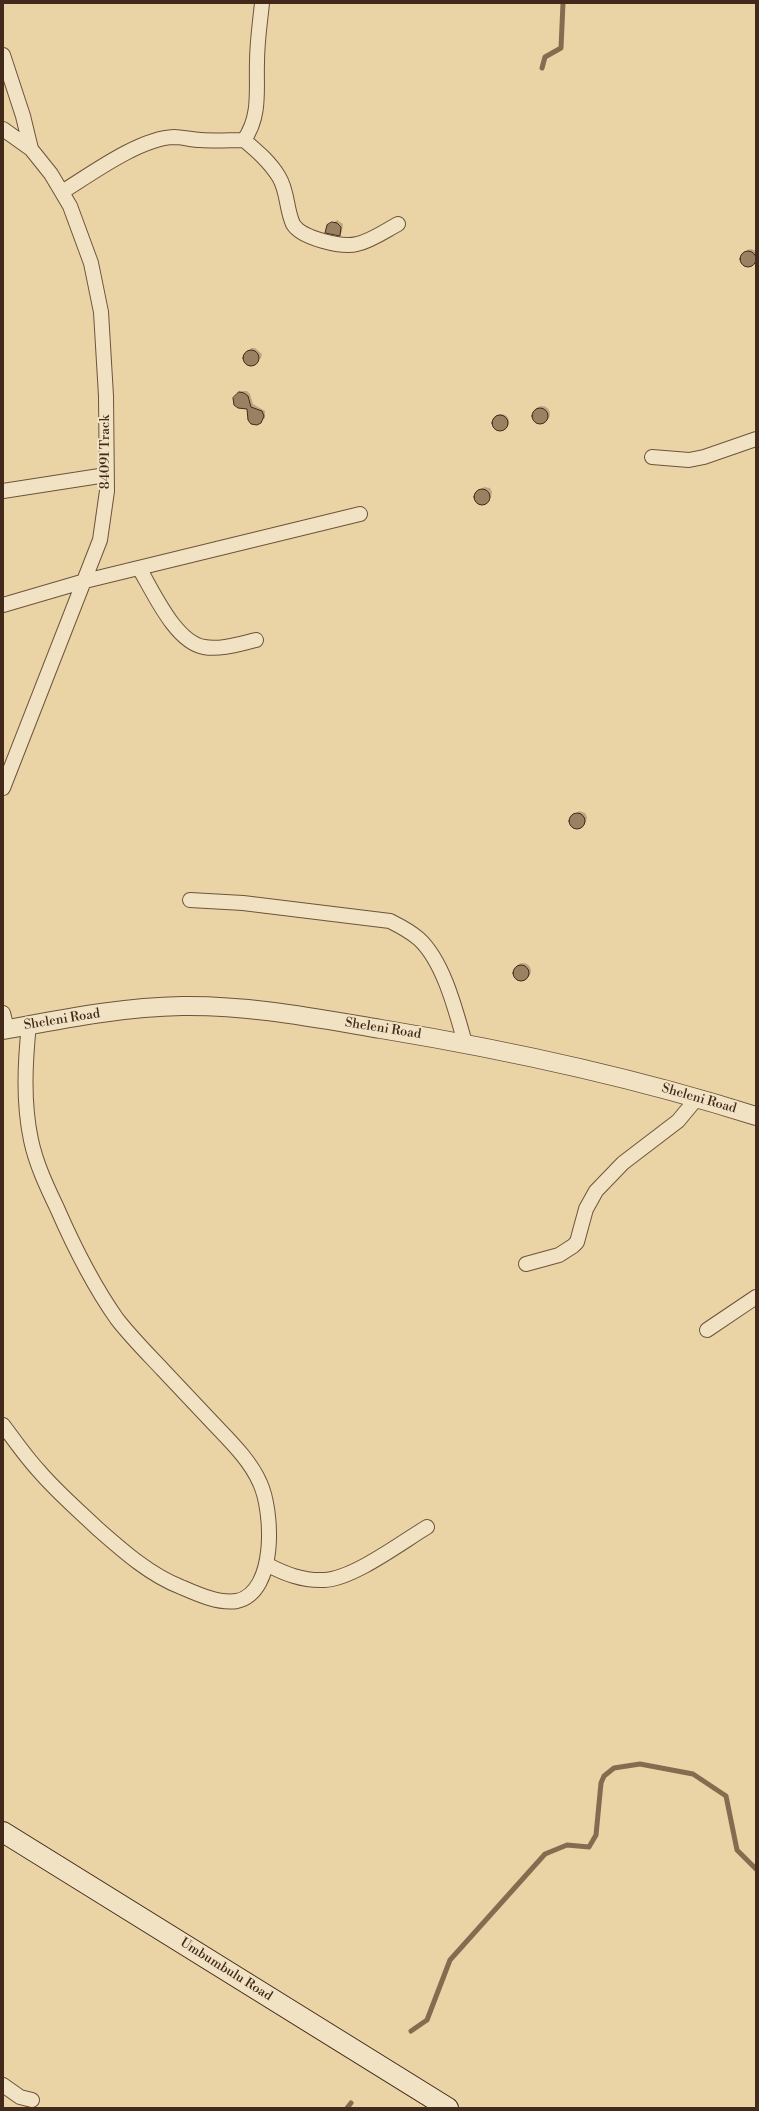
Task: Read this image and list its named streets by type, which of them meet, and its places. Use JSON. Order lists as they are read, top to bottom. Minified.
{"streets":{"main road":["Umbumbulu Road"],"street":["84091 Track","Sheleni Road"]}}
